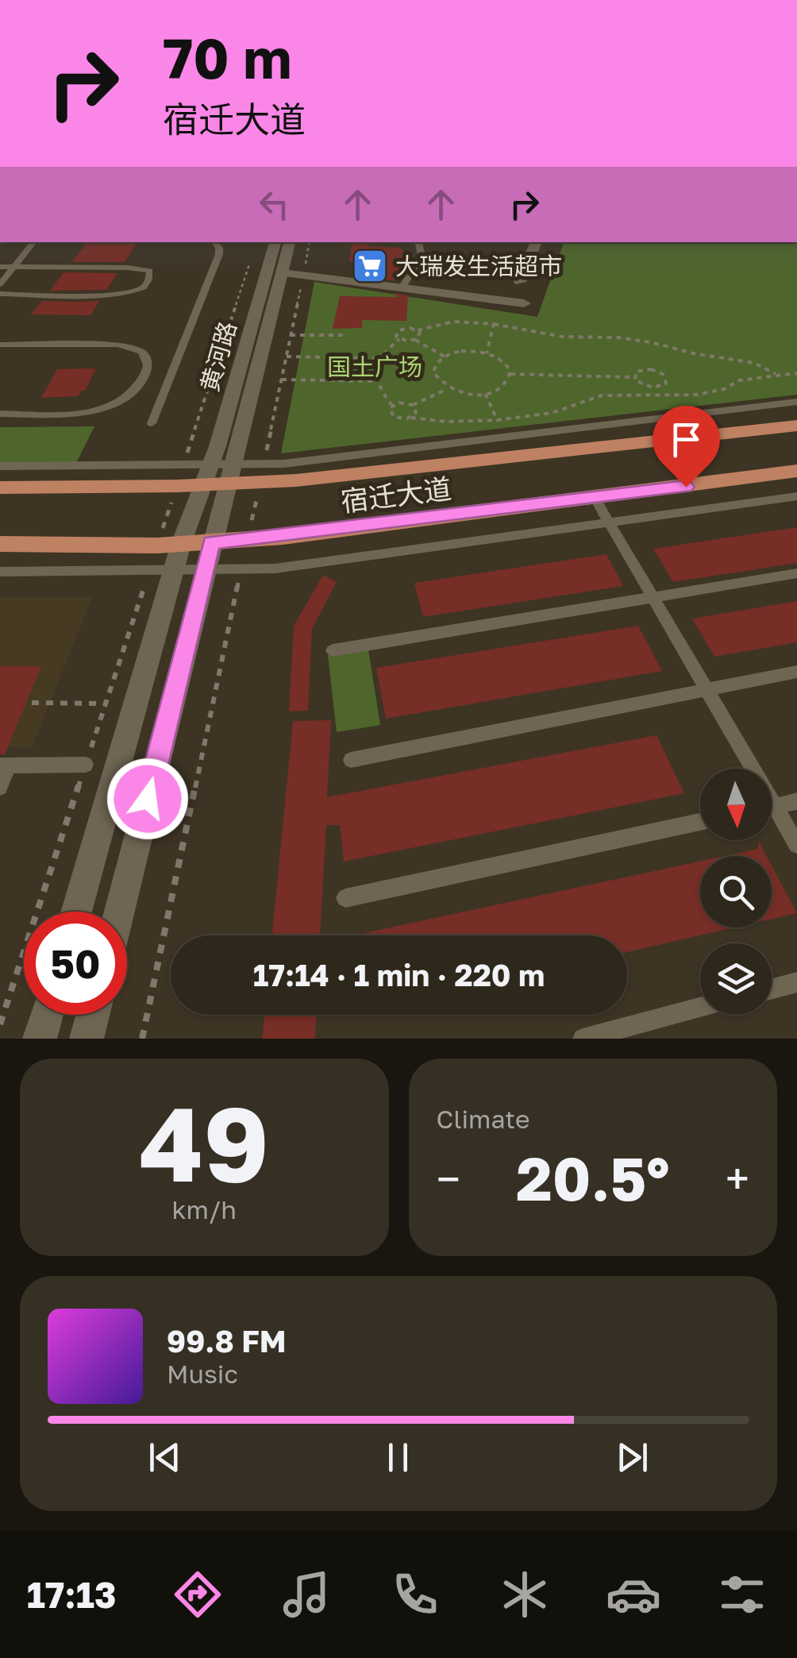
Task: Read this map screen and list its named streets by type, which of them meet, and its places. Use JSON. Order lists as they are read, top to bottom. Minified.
{"streets":{"main road":["黄河路","宿迁大道"]},"crossings":[["黄河路","宿迁大道"]],"parks":["国土广场"],"places":{"supermarket":["大瑞发生活超市"]},"north":"bottom","page":{"turn":["70 m","宿迁大道"],"limit":"50","trip":"17:14 · 1 min · 220 m","tile":[["49","km/h"],"Climate"],"heat":["−","20.5°","+"],"song":["99.8 FM","Music"],"tabs":"17:13"}}
